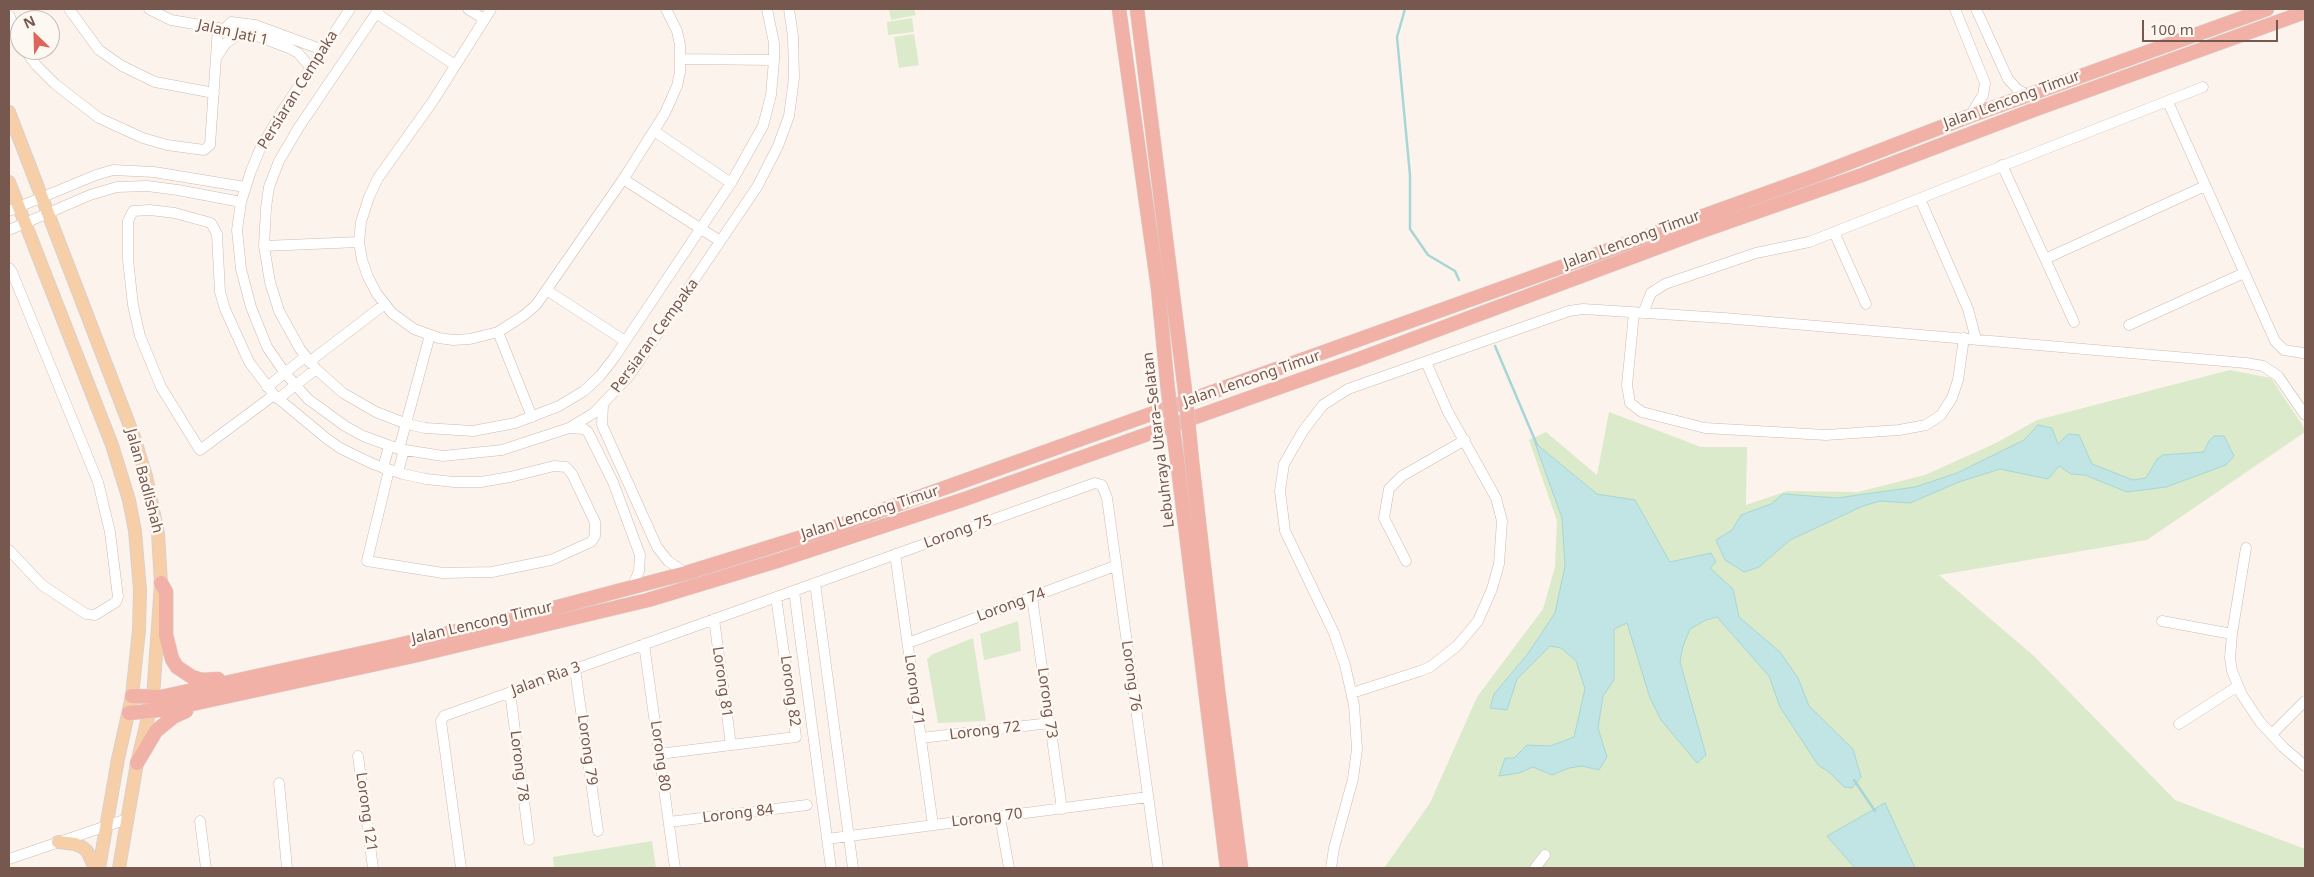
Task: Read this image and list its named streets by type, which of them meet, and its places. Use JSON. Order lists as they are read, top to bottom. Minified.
{"streets":{"highway":["Jalan Lencong Timur","Lebuhraya Utara–Selatan"],"main road":["Jalan Badlishah"],"street":["Jalan Jati 1","Persiaran Cempaka","Lorong 75","Lorong 74","Lorong 76","Jalan Ria 3","Lorong 81","Lorong 71","Lorong 82","Lorong 73","Lorong 72","Lorong 79","Lorong 80","Lorong 78","Lorong 121","Lorong 84","Lorong 70"]},"crossings":[["Jalan Jati 1","Persiaran Cempaka"],["Jalan Lencong Timur","Jalan Badlishah"],["Lorong 75","Lorong 76"],["Lorong 75","Jalan Ria 3"],["Lorong 75","Lorong 71"],["Lorong 74","Lorong 76"],["Lorong 74","Lorong 71"],["Lorong 74","Lorong 73"],["Lorong 76","Lorong 70"],["Jalan Ria 3","Lorong 81"],["Jalan Ria 3","Lorong 82"],["Jalan Ria 3","Lorong 79"],["Jalan Ria 3","Lorong 80"],["Jalan Ria 3","Lorong 78"],["Lorong 81","Lorong 82"],["Lorong 71","Lorong 72"],["Lorong 71","Lorong 70"],["Lorong 82","Lorong 80"],["Lorong 73","Lorong 72"],["Lorong 73","Lorong 70"],["Lorong 80","Lorong 84"]],"scale_bar":"100 m","north":"top left"}
